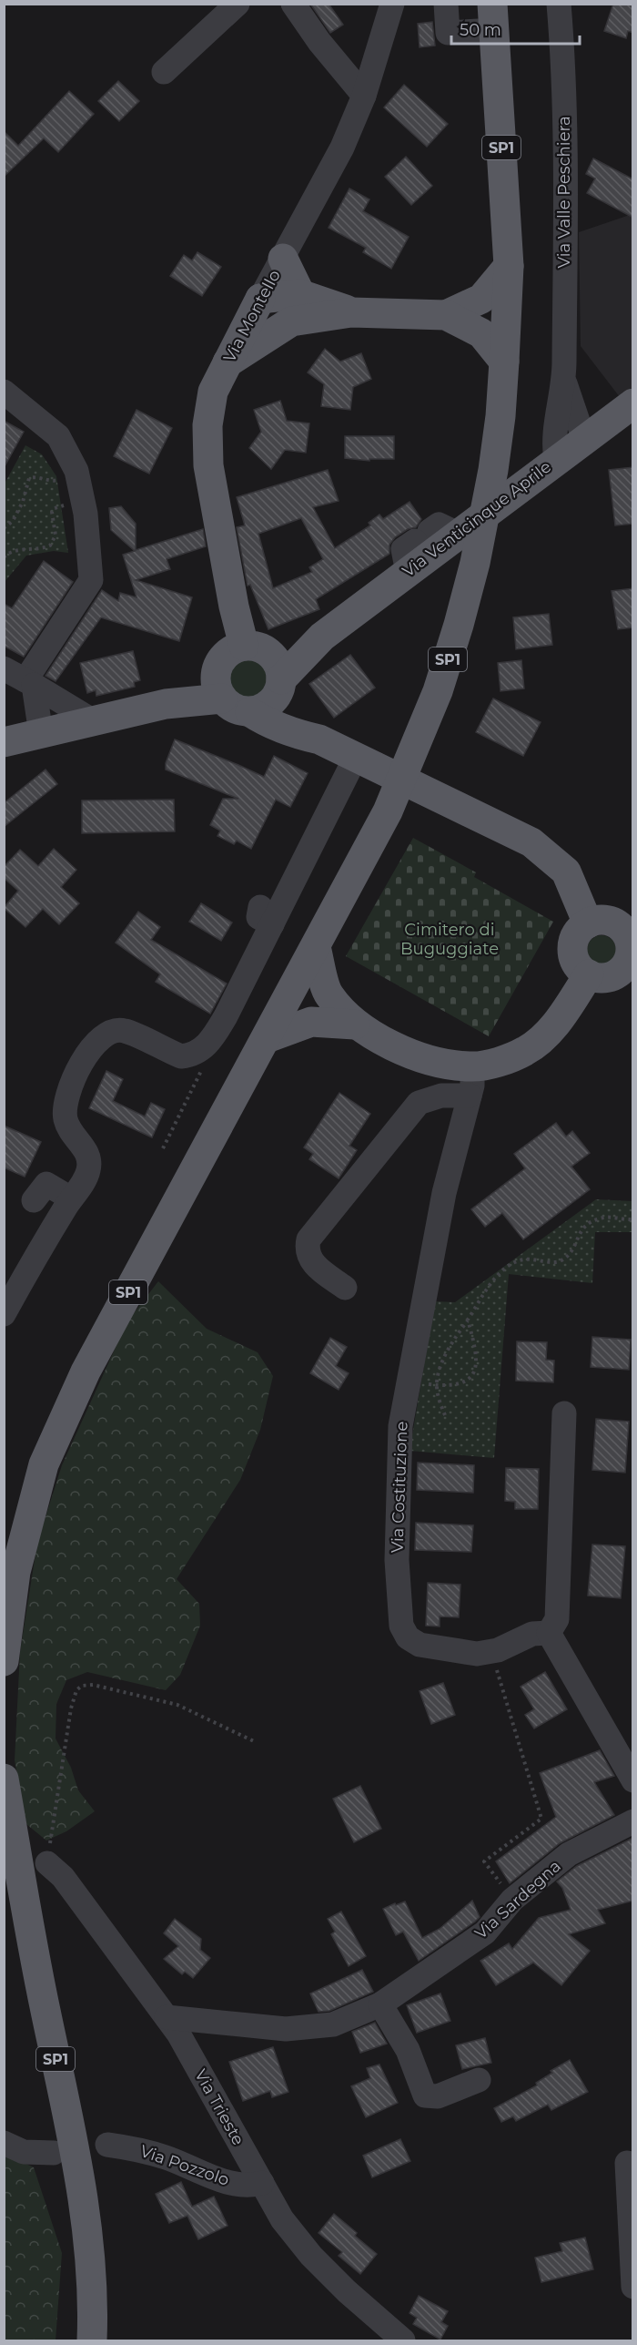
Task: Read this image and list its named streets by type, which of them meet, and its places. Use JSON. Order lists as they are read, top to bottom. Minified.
{"streets":{"main road":["SP1","Via Montello","Via Venticinque Aprile"],"street":["Via Valle Peschiera","Via Costituzione","Via Sardegna","Via Trieste","Via Pozzolo"]},"crossings":[["Via Valle Peschiera","Via Venticinque Aprile"],["Via Montello","Via Venticinque Aprile"],["Via Sardegna","Via Trieste"],["Via Trieste","Via Pozzolo"]],"parks":["Cimitero di Buguggiate"],"scale_bar":"50 m"}
